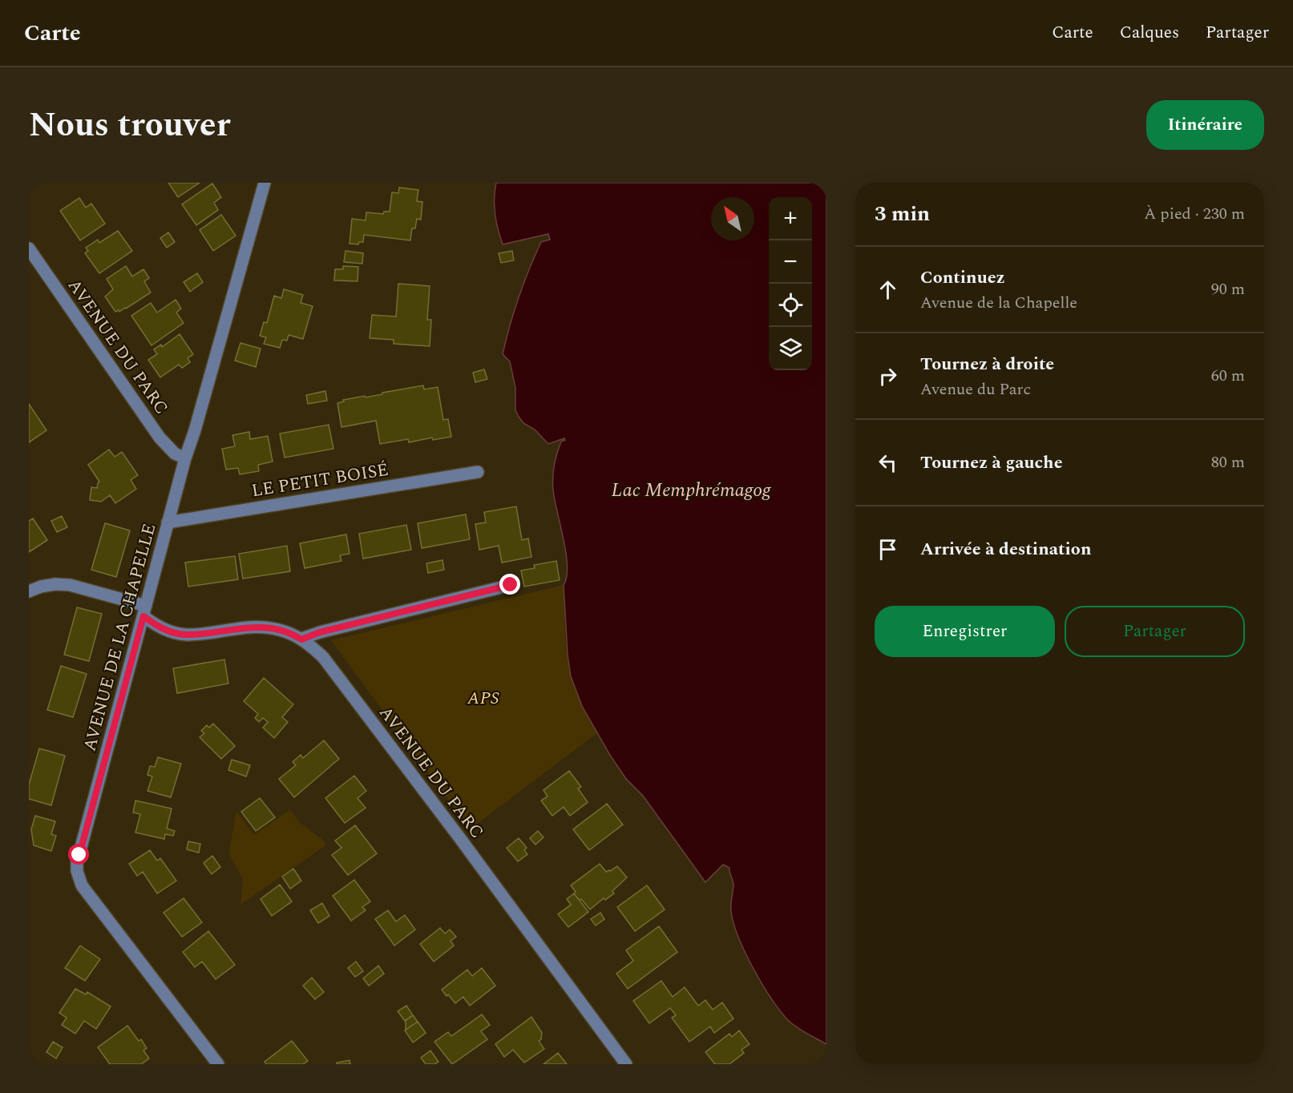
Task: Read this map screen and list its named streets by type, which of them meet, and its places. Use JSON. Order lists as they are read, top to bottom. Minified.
{"streets":{"street":["AVENUE DU PARC","LE PETIT BOISÉ","AVENUE DE LA CHAPELLE"]},"crossings":[["AVENUE DU PARC","AVENUE DE LA CHAPELLE"],["LE PETIT BOISÉ","AVENUE DE LA CHAPELLE"]],"water":["Lac Memphrémagog"],"parks":["APS"],"north":"top left","page":{"header":"Carte","nav":["Carte","Calques","Partager"],"title":"Nous trouver","buttons":["Itinéraire",["Enregistrer","Partager"]],"heading":["3 min","À pied · 230 m"],"map_buttons":["+","−"],"list":[["Continuez","Avenue de la Chapelle","90 m"],["Tournez à droite","Avenue du Parc","60 m"],["Tournez à gauche","80 m"],"Arrivée à destination"]}}
